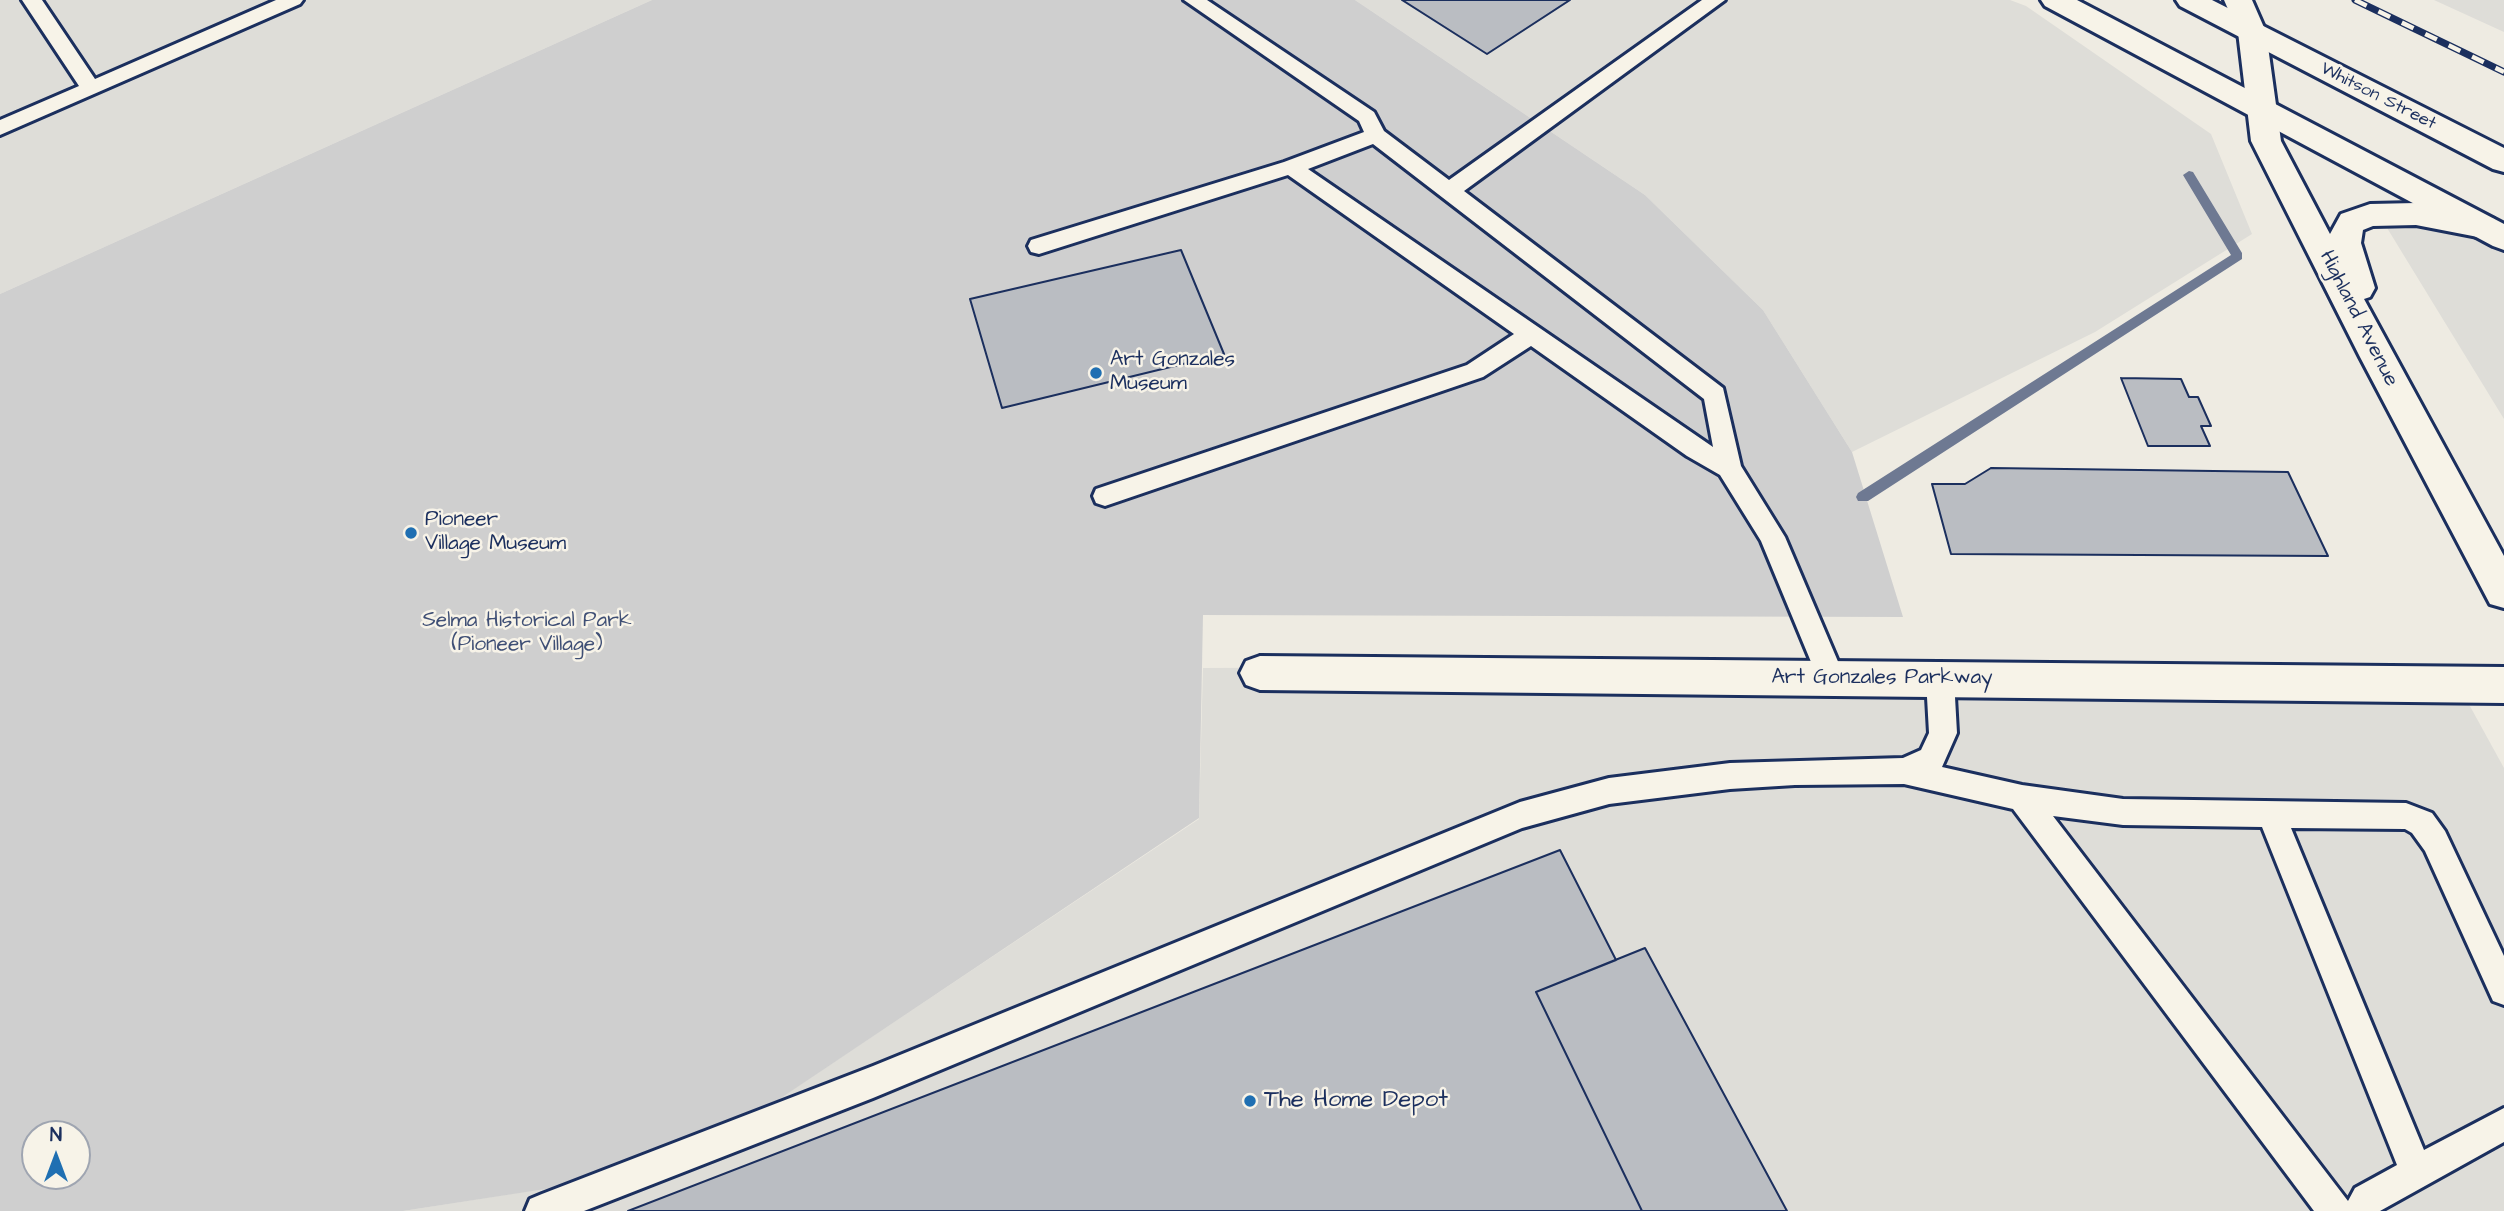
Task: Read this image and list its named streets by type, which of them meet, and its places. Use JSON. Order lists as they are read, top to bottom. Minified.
{"streets":{"main road":["Whitson Street","Highland Avenue","Art Gonzales Parkway"]},"crossings":[["Whitson Street","Highland Avenue"]],"parks":["Selma Historical Park (Pioneer Village)"],"places":["Art Gonzales Museum","Pioneer Village Museum","The Home Depot"],"north":"top"}
